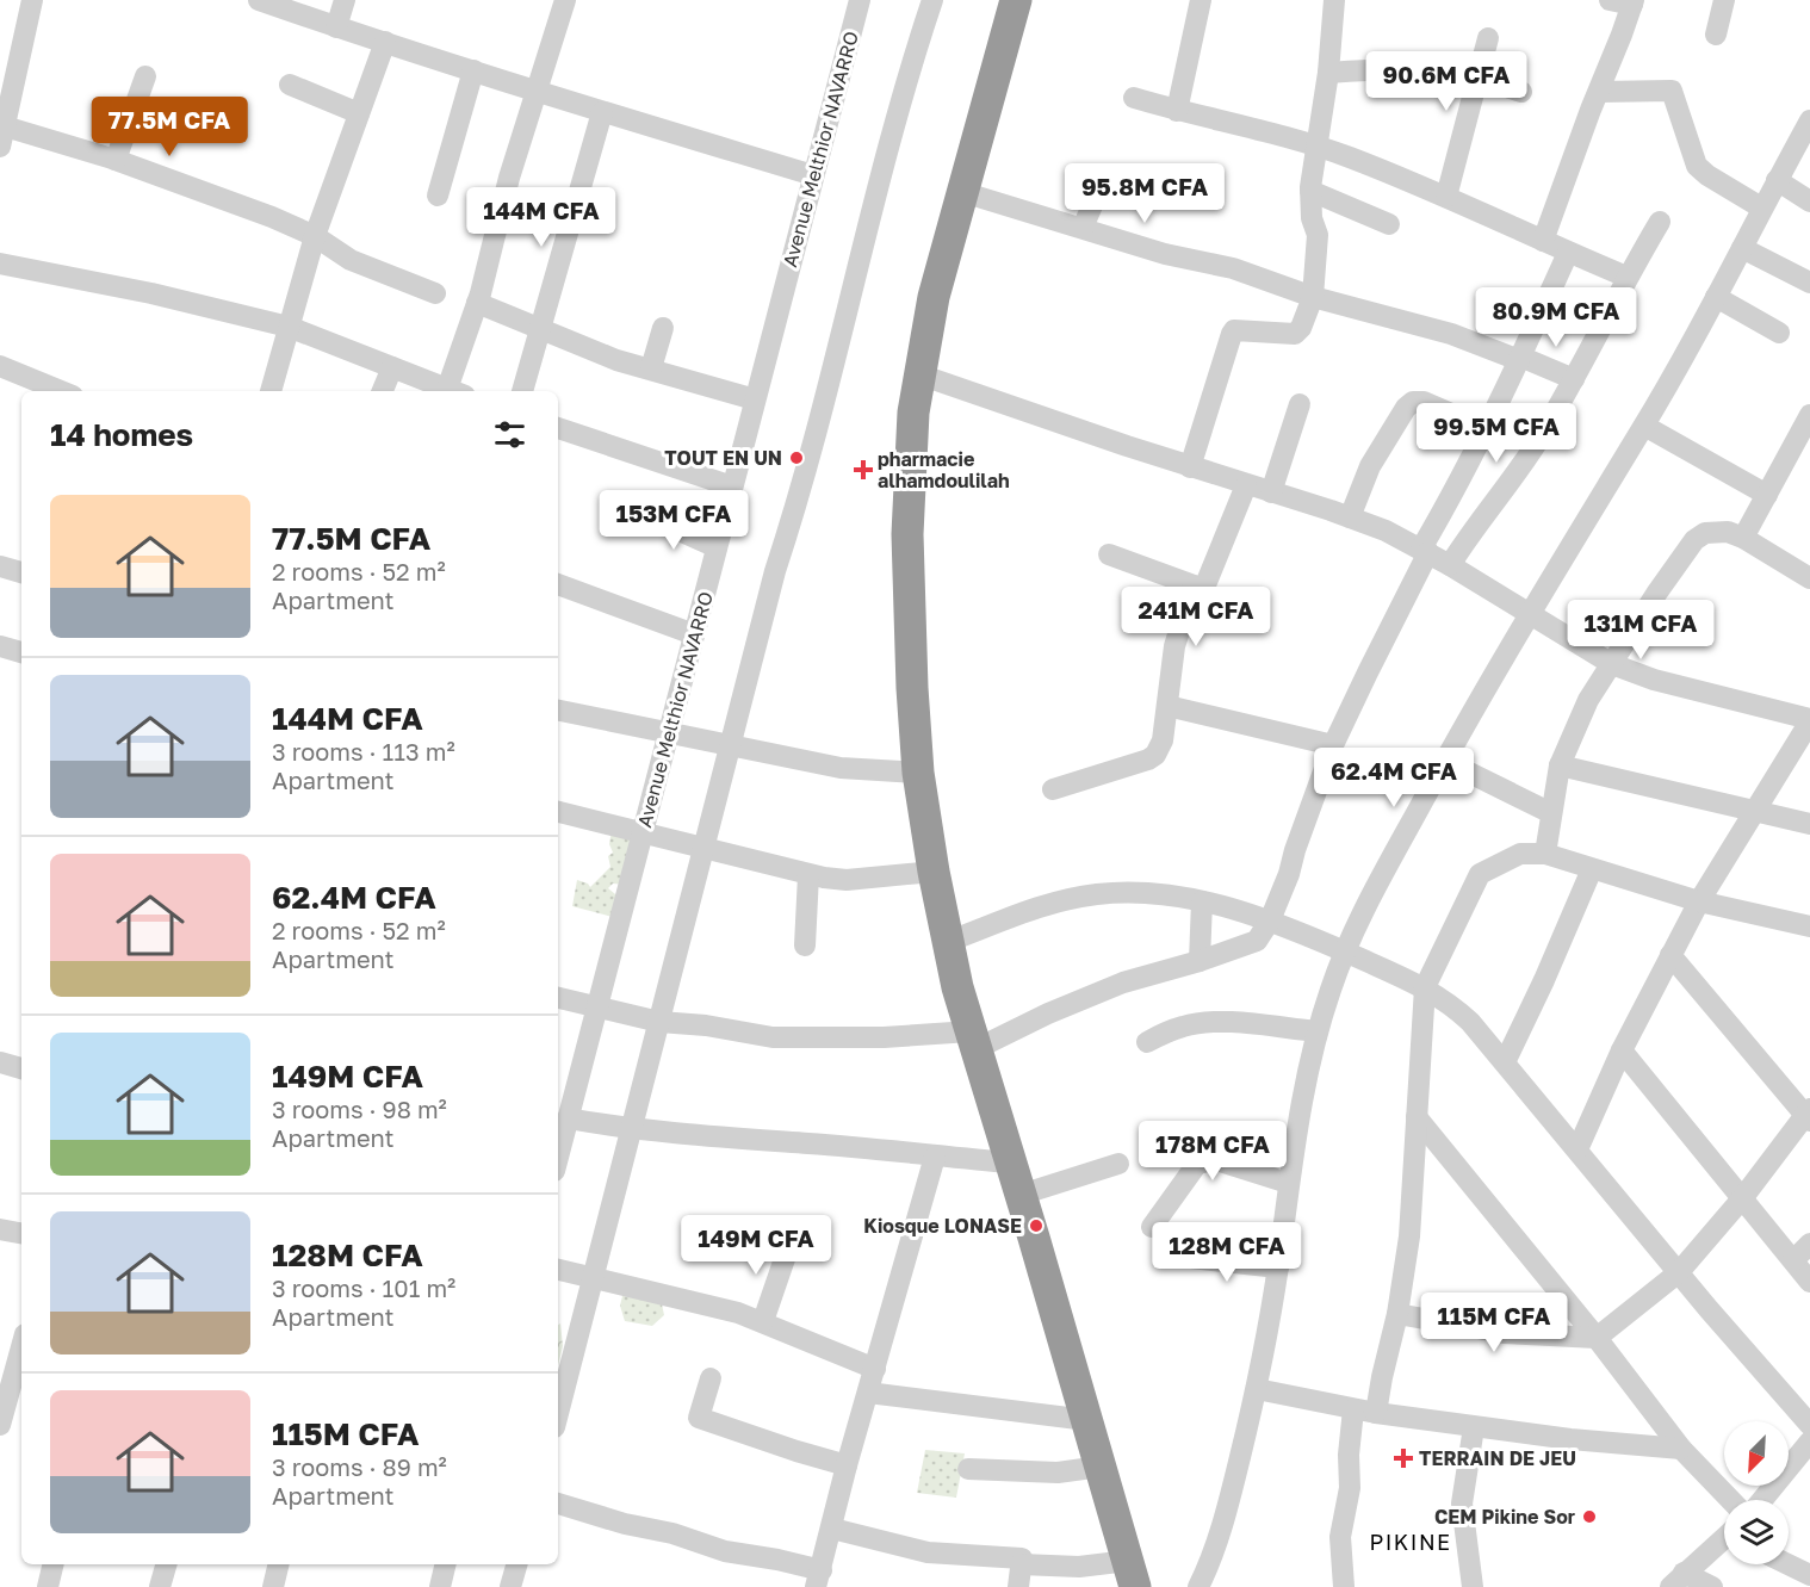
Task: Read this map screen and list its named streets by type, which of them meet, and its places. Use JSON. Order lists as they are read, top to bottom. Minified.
{"streets":{"street":["Avenue Melthior NAVARRO"]},"districts":["PIKINE"],"places":{"other":["TOUT EN UN","Kiosque LONASE","CEM Pikine Sor"],"health":["pharmacie alhamdoulilah","TERRAIN DE JEU"]},"north":"bottom left","page":{"price":["90.6M CFA","77.5M CFA","95.8M CFA","144M CFA","80.9M CFA","99.5M CFA","153M CFA","241M CFA","131M CFA","62.4M CFA","178M CFA","149M CFA","128M CFA","115M CFA"],"heading":"14 homes","list":[{"name":"77.5M CFA","note":"2 rooms · 52 m² · Apartment"},{"name":"144M CFA","note":"3 rooms · 113 m² · Apartment"},{"name":"62.4M CFA","note":"2 rooms · 52 m² · Apartment"},{"name":"149M CFA","note":"3 rooms · 98 m² · Apartment"},{"name":"128M CFA","note":"3 rooms · 101 m² · Apartment"},{"name":"115M CFA","note":"3 rooms · 89 m² · Apartment"}]}}
